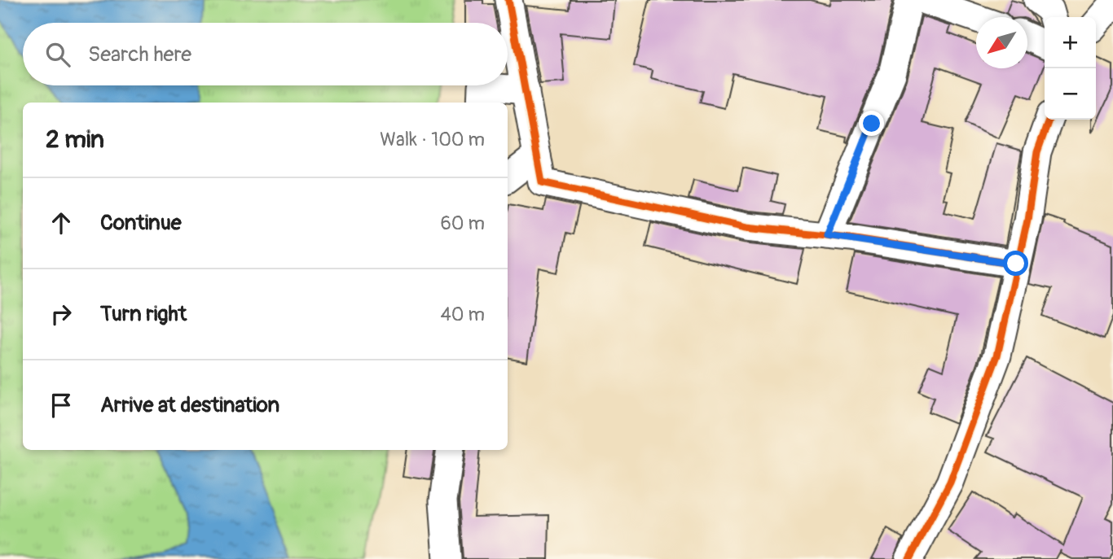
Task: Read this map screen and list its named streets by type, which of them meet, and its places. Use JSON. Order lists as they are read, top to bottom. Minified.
{"north":"bottom left","page":{"map_buttons":["+","−"],"search":"Search here","heading":["2 min","Walk · 100 m"],"list":[["Continue","60 m"],["Turn right","40 m"],"Arrive at destination"]}}
